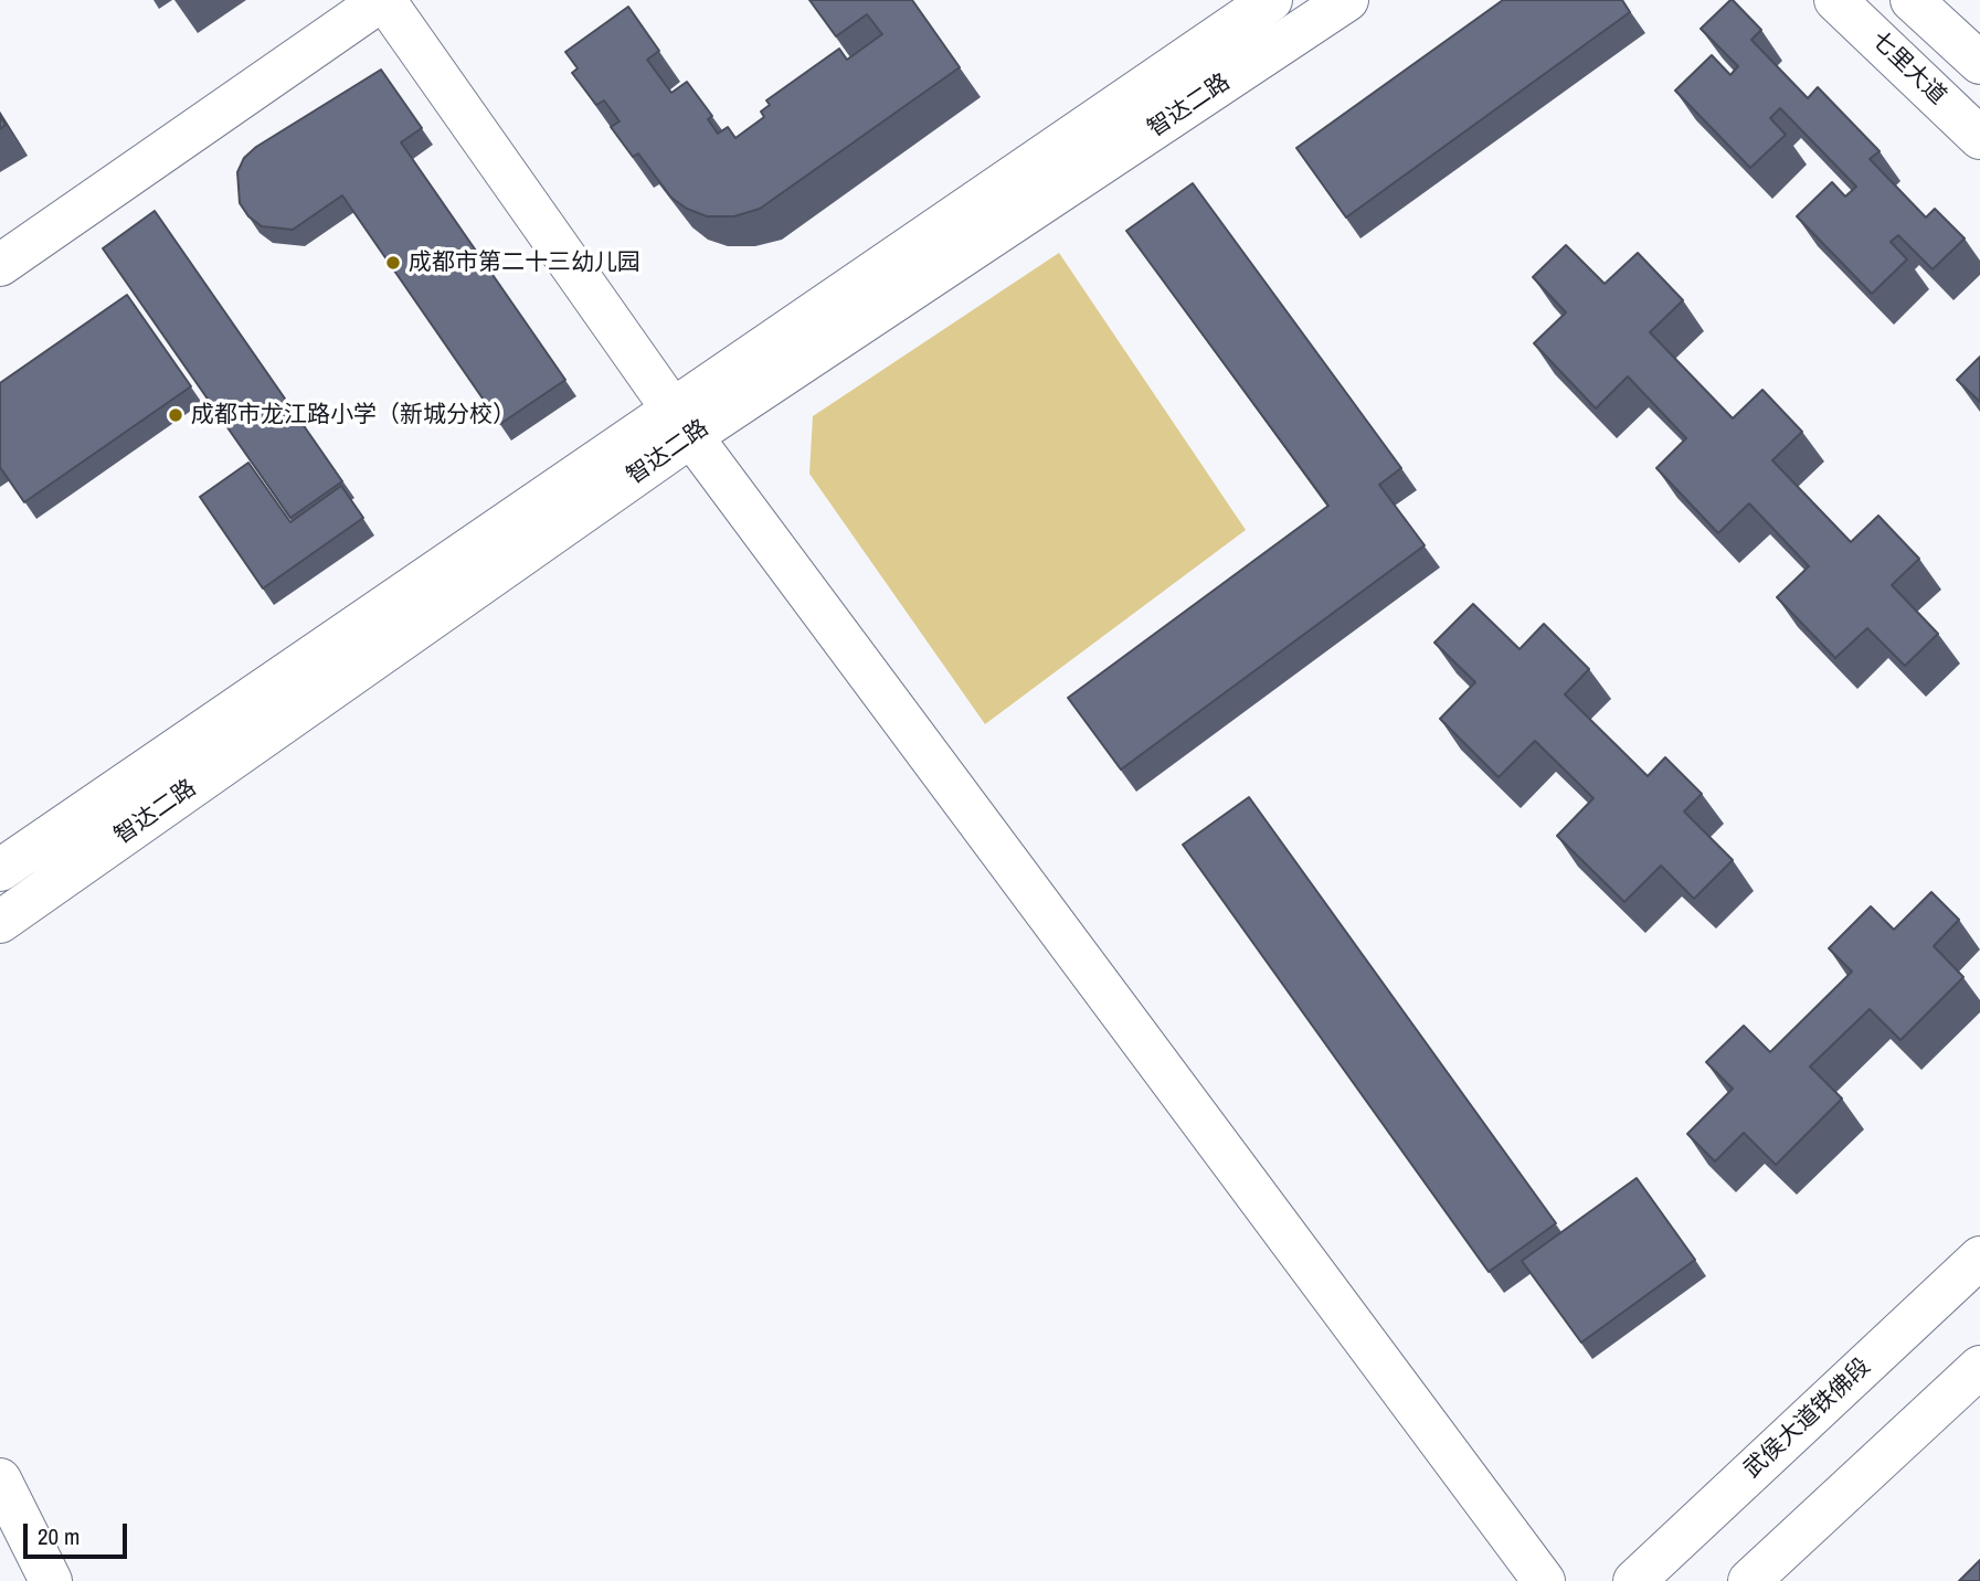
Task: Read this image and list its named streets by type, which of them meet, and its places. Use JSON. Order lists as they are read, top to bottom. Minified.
{"streets":{"street":["七里大道","智达二路","武侯大道铁佛段"]},"places":["成都市第二十三幼儿园","成都市龙江路小学（新城分校）"],"scale_bar":"20 m"}
